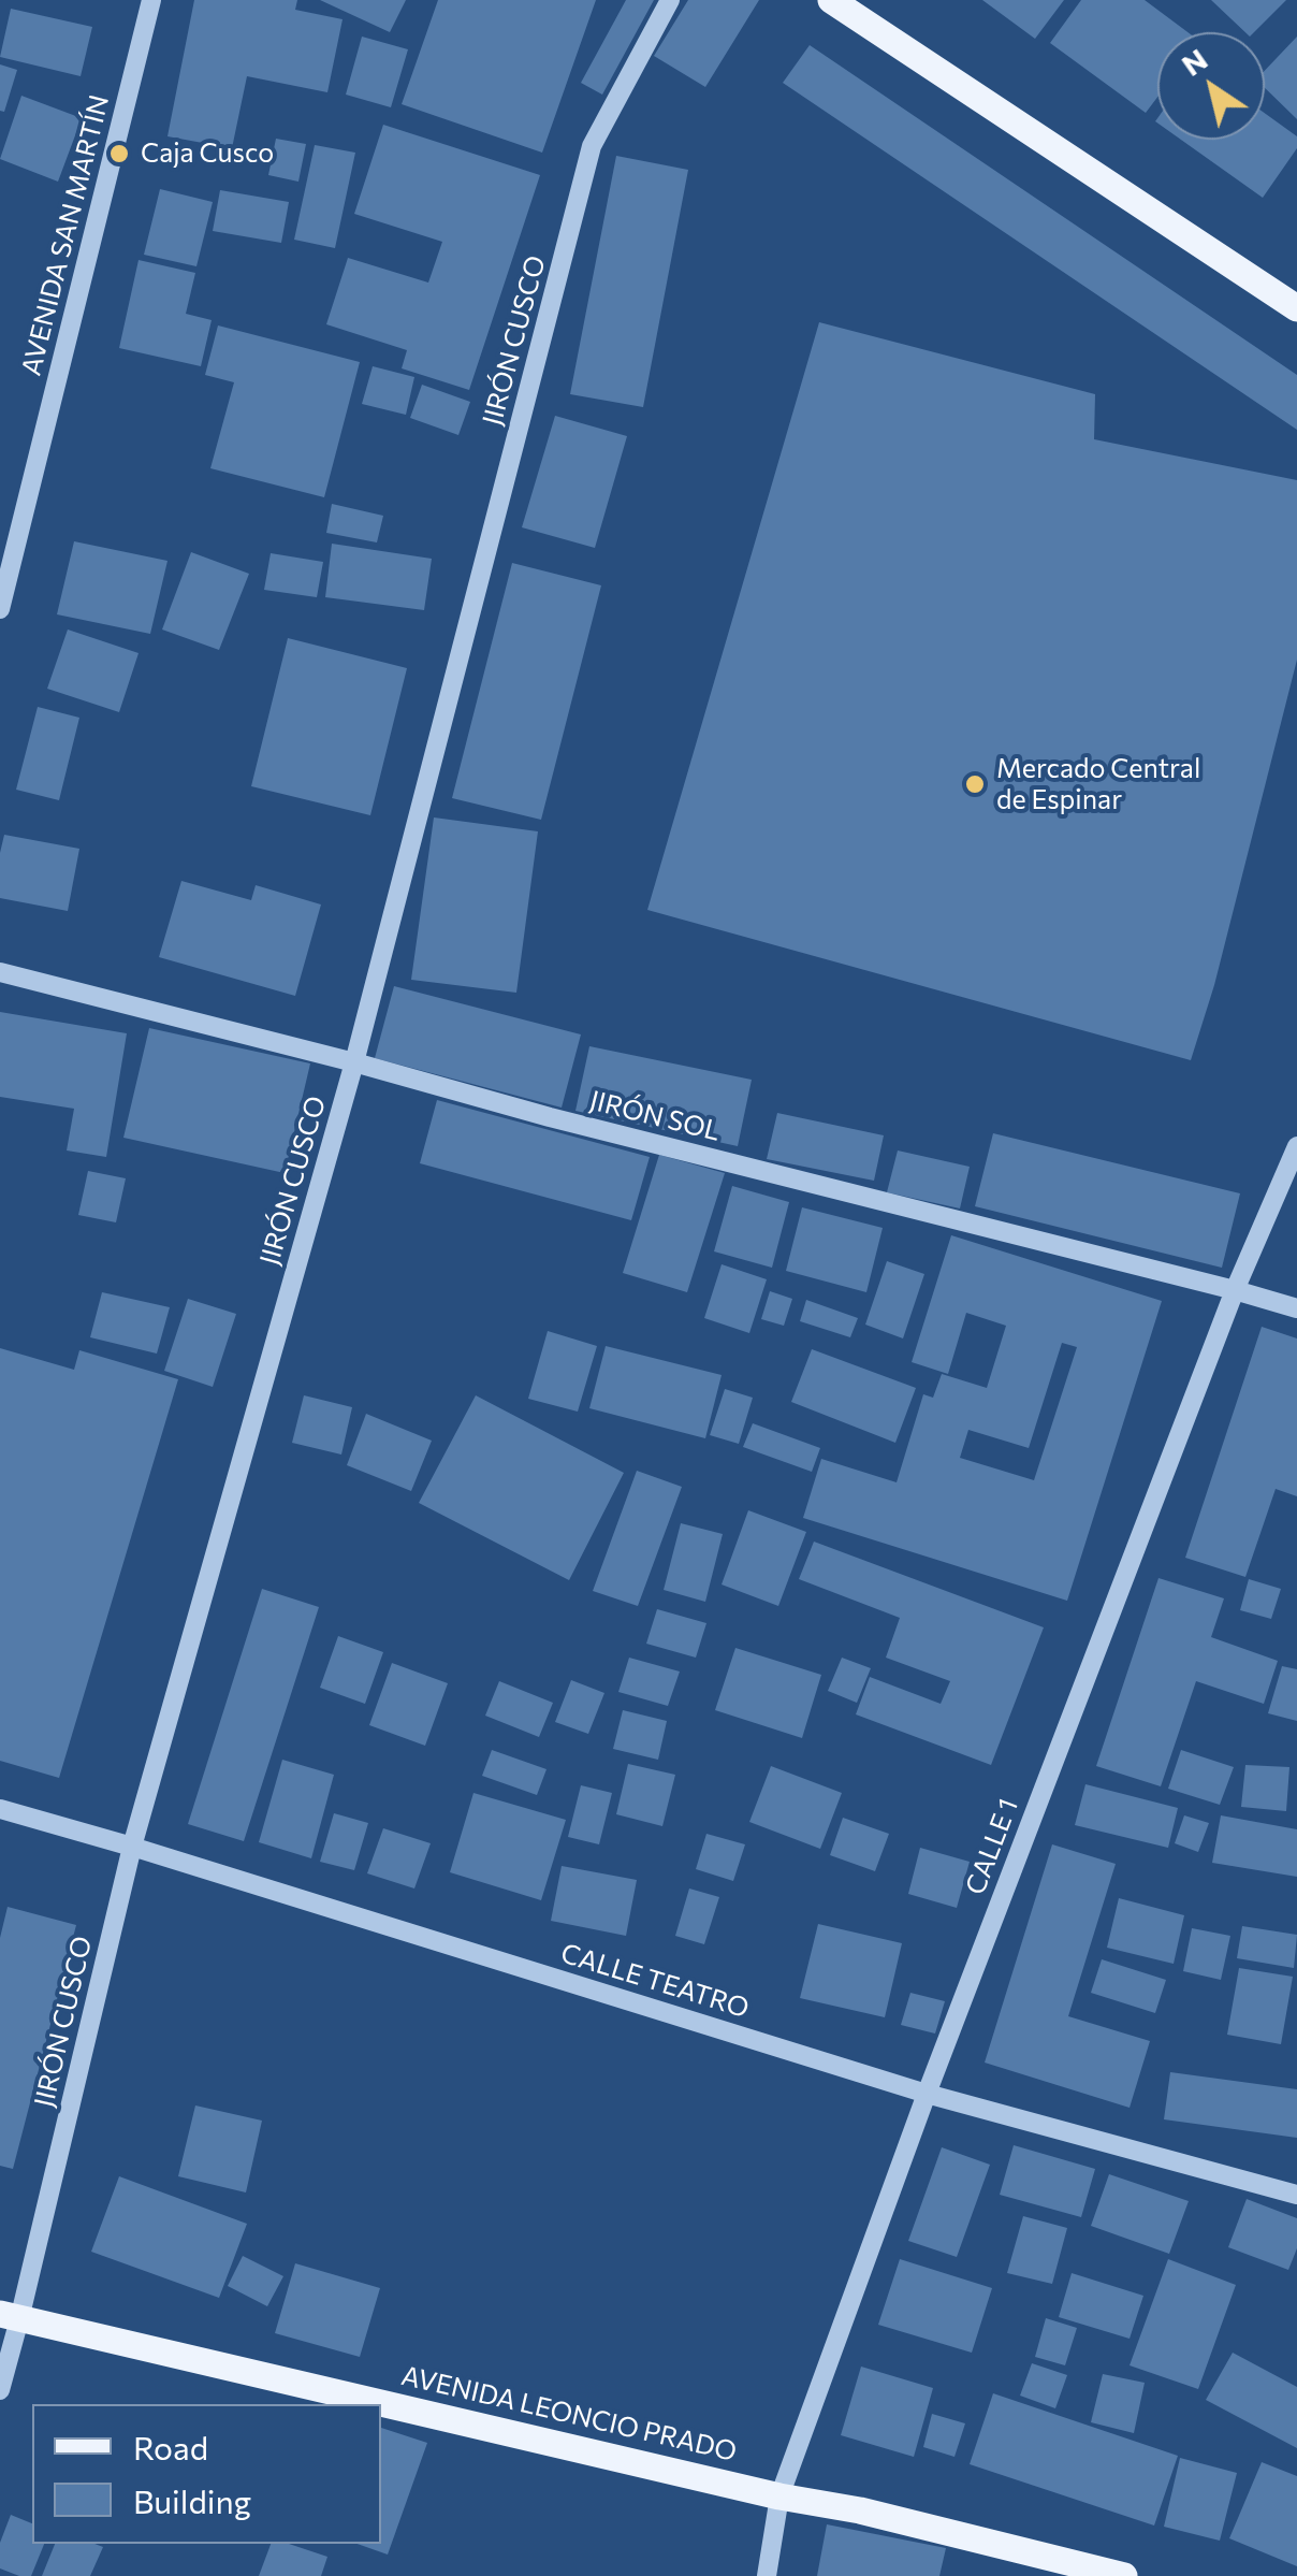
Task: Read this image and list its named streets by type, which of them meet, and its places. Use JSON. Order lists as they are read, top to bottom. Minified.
{"streets":{"main road":["AVENIDA LEONCIO PRADO"],"street":["AVENIDA SAN MARTÍN","JIRÓN CUSCO","JIRÓN SOL","CALLE 1","CALLE TEATRO"]},"crossings":[["JIRÓN CUSCO","JIRÓN SOL"],["JIRÓN CUSCO","CALLE TEATRO"],["JIRÓN CUSCO","AVENIDA LEONCIO PRADO"],["JIRÓN SOL","CALLE 1"],["CALLE 1","CALLE TEATRO"],["CALLE 1","AVENIDA LEONCIO PRADO"]],"places":["Caja Cusco","Mercado Central de Espinar"],"legend":["Road","Building"],"north":"top left"}
